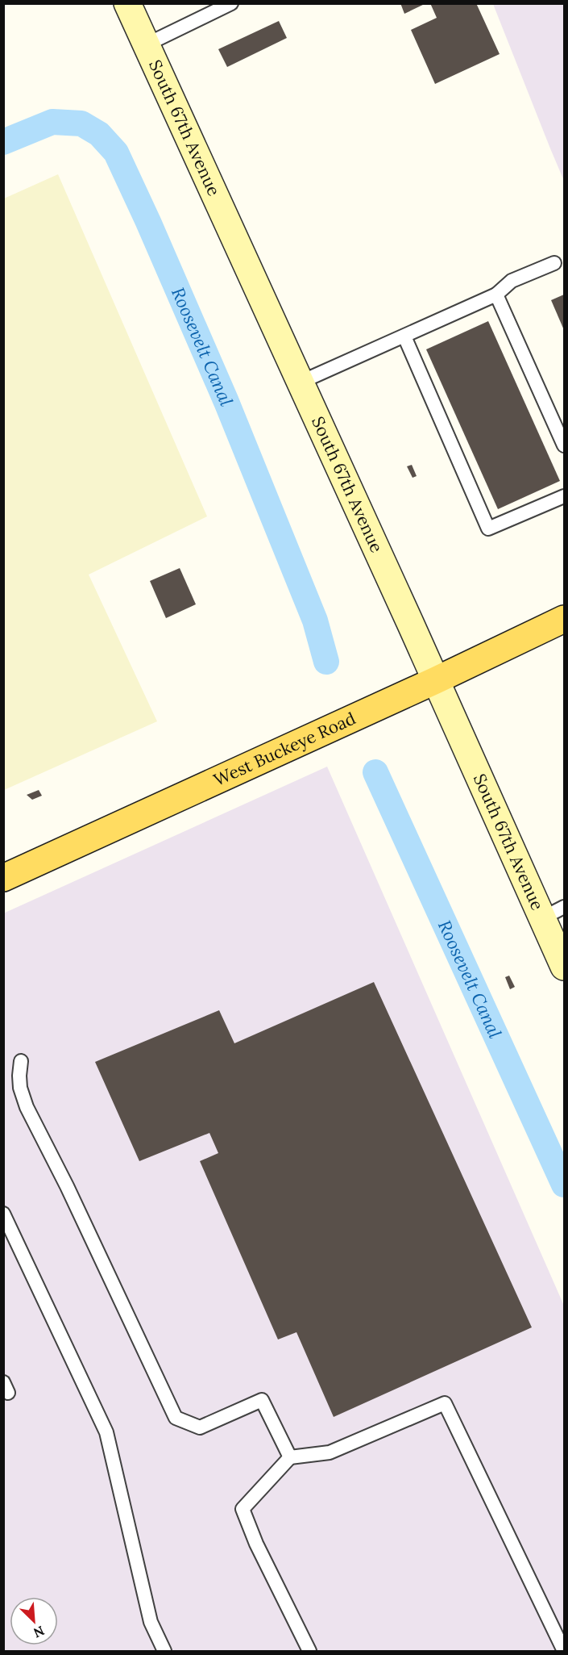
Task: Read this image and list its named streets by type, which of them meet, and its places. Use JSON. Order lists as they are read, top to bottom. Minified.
{"streets":{"main road":["South 67th Avenue","West Buckeye Road"]},"crossings":[["South 67th Avenue","West Buckeye Road"]],"water":["Roosevelt Canal"],"north":"bottom right"}
